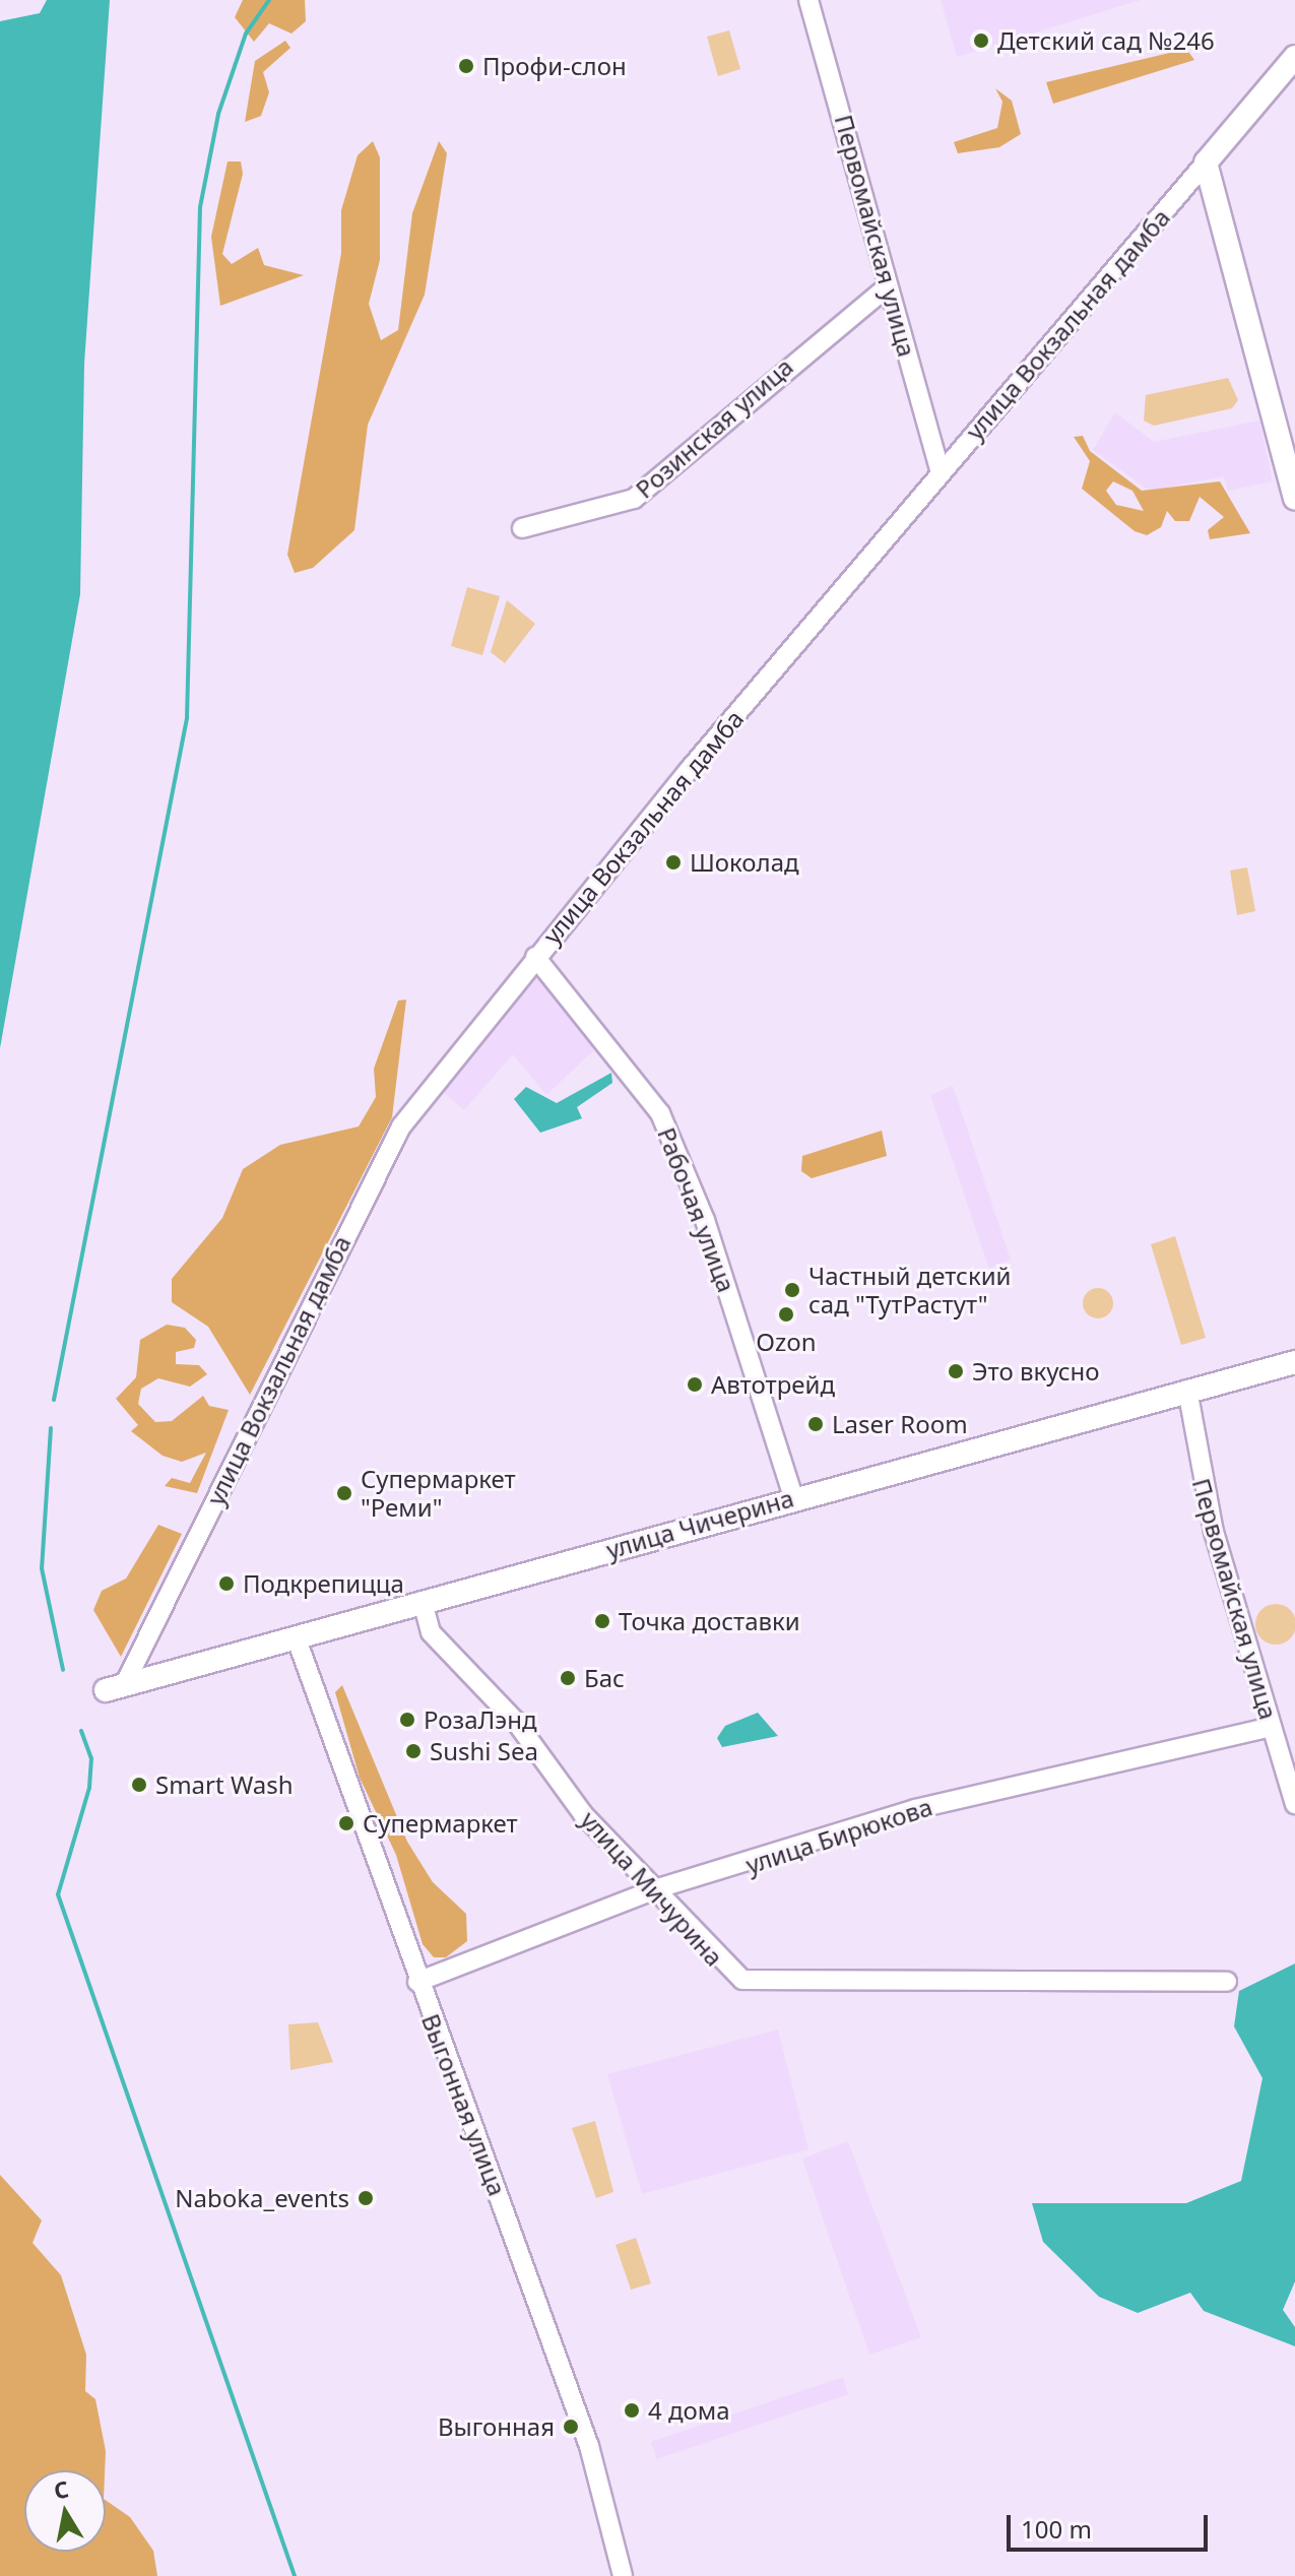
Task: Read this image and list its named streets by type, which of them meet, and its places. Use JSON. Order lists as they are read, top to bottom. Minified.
{"streets":{"main road":["улица Вокзальная дамба","улица Чичерина"],"street":["Первомайская улица","Розинская улица","Рабочая улица","улица Бирюкова","улица Мичурина","Выгонная улица"]},"crossings":[["Первомайская улица","улица Вокзальная дамба"],["Первомайская улица","Розинская улица"],["Первомайская улица","улица Чичерина"],["Первомайская улица","улица Бирюкова"],["улица Вокзальная дамба","Рабочая улица"],["улица Вокзальная дамба","улица Чичерина"],["Рабочая улица","улица Чичерина"],["улица Чичерина","улица Мичурина"],["улица Чичерина","Выгонная улица"],["улица Бирюкова","улица Мичурина"],["улица Бирюкова","Выгонная улица"]],"places":["Детский сад №246","Профи-слон","Шоколад","Частный детский сад \"ТутРастут\"","Ozon","Это вкусно","Автотрейд","Laser Room","Супермаркет \"Реми\"","Подкрепицца","Точка доставки","Бас","РозаЛэнд","Sushi Sea","Smart Wash","Супермаркет","Naboka_events","4 дома","Выгонная"],"scale_bar":"100 m","north":"top"}
